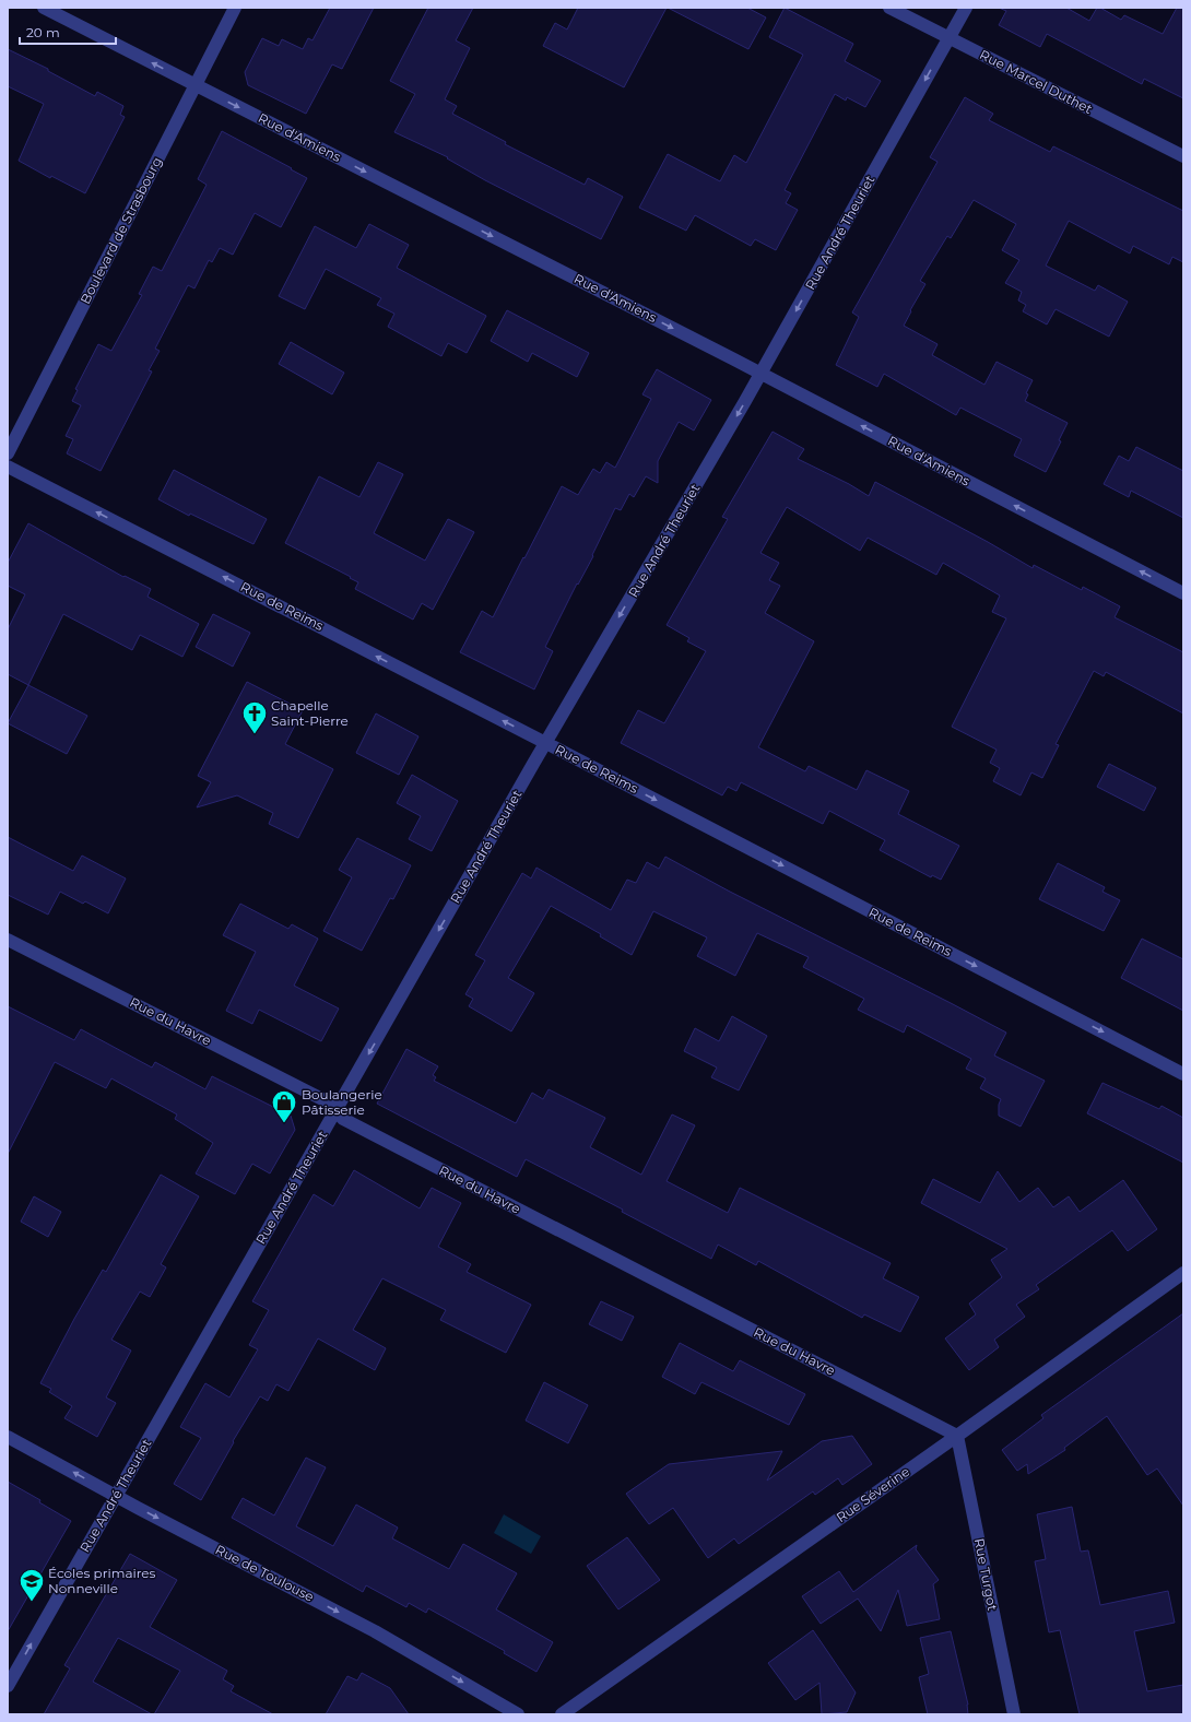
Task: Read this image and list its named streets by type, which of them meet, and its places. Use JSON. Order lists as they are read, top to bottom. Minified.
{"streets":{"street":["Rue Marcel Duthet","Rue d'Amiens","Boulevard de Strasbourg","Rue André Theuriet","Rue de Reims","Rue du Havre","Rue Séverine","Rue de Toulouse","Rue Turgot"]},"crossings":[["Rue Marcel Duthet","Rue André Theuriet"],["Rue d'Amiens","Boulevard de Strasbourg"],["Rue d'Amiens","Rue André Theuriet"],["Rue André Theuriet","Rue de Reims"],["Rue André Theuriet","Rue du Havre"],["Rue André Theuriet","Rue de Toulouse"],["Rue du Havre","Rue Séverine"],["Rue du Havre","Rue Turgot"],["Rue Séverine","Rue Turgot"]],"places":{"church":["Chapelle Saint-Pierre"],"shop":["Boulangerie Pâtisserie"],"school or university":["Écoles primaires Nonneville"]},"scale_bar":"20 m"}
